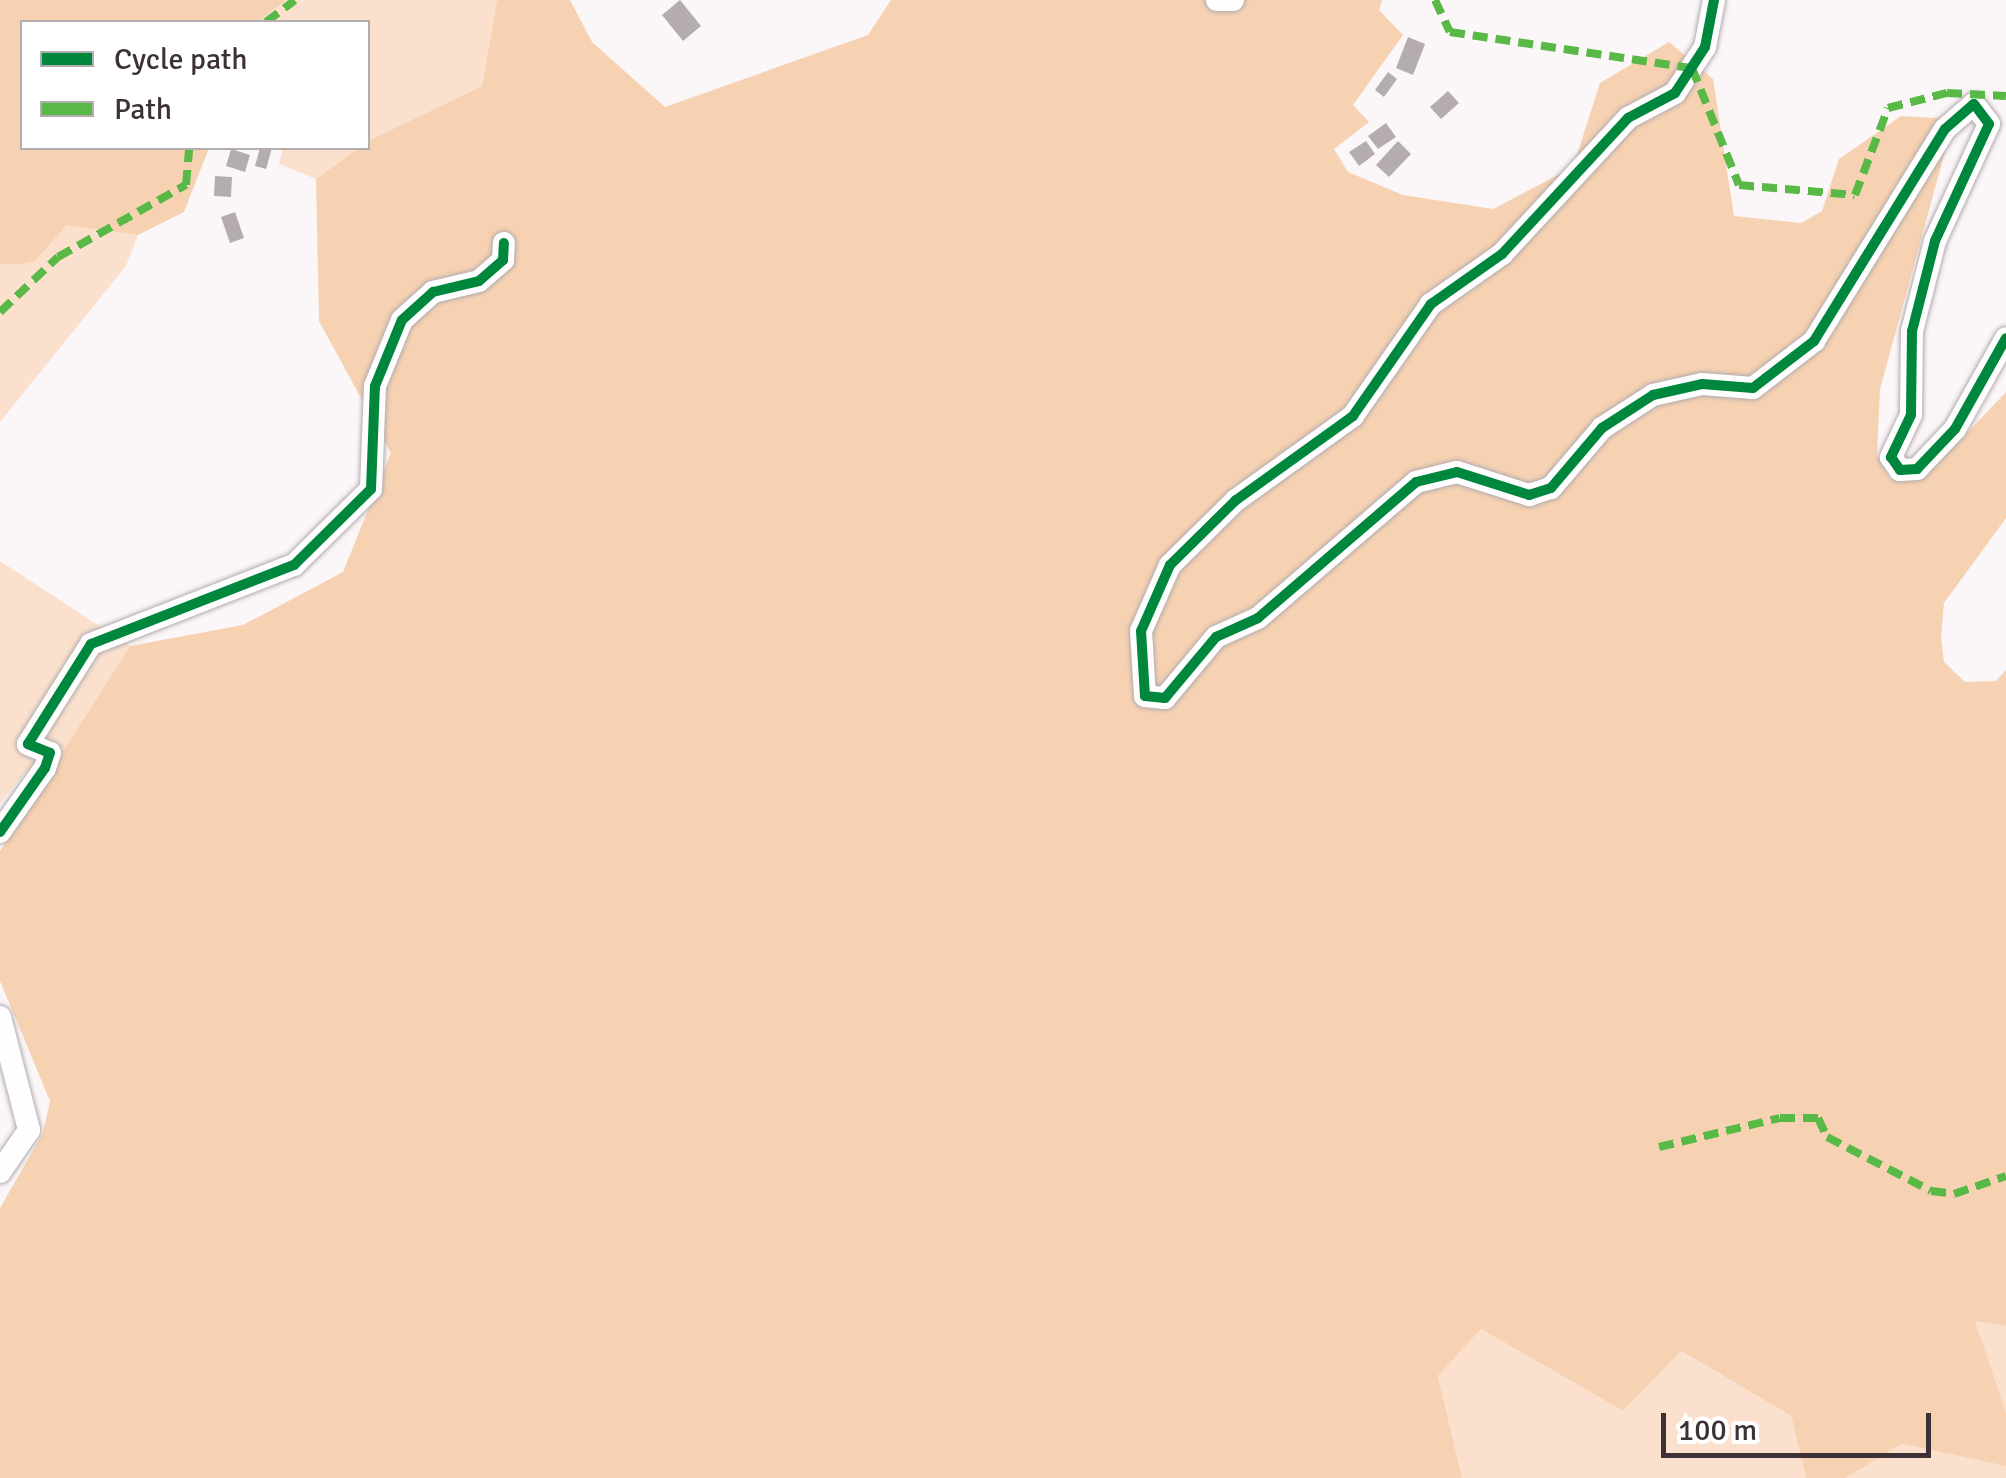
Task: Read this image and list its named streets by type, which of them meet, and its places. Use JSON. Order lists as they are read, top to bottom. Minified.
{"legend":["Cycle path","Path"],"scale_bar":"100 m"}
